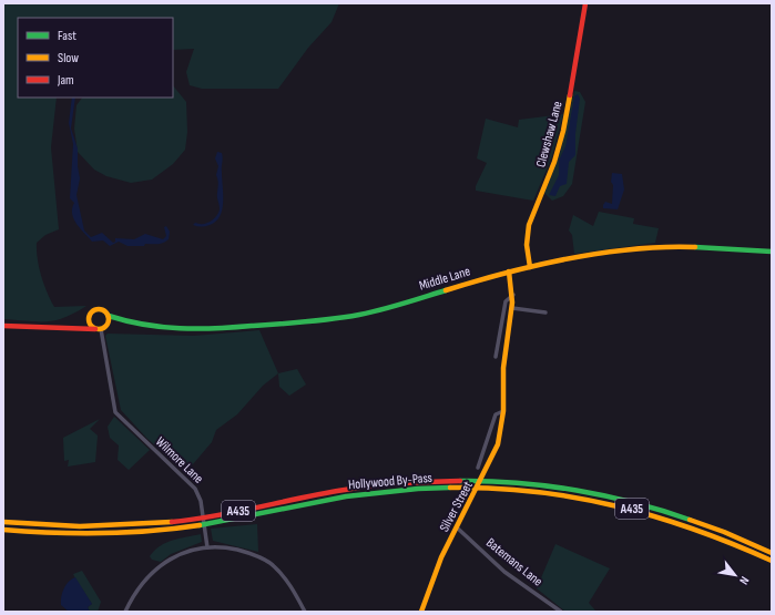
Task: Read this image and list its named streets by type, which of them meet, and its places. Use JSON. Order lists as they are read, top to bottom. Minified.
{"streets":{"main road":["Clewshaw Lane","Middle Lane","Hollywood By-Pass","Silver Street","A435"],"street":["Wilmore Lane","Batemans Lane"]},"crossings":[["Clewshaw Lane","Middle Lane"],["Middle Lane","Wilmore Lane"],["Middle Lane","Silver Street"],["Silver Street","Batemans Lane"]],"legend":["Fast","Slow","Jam"],"north":"bottom right"}
